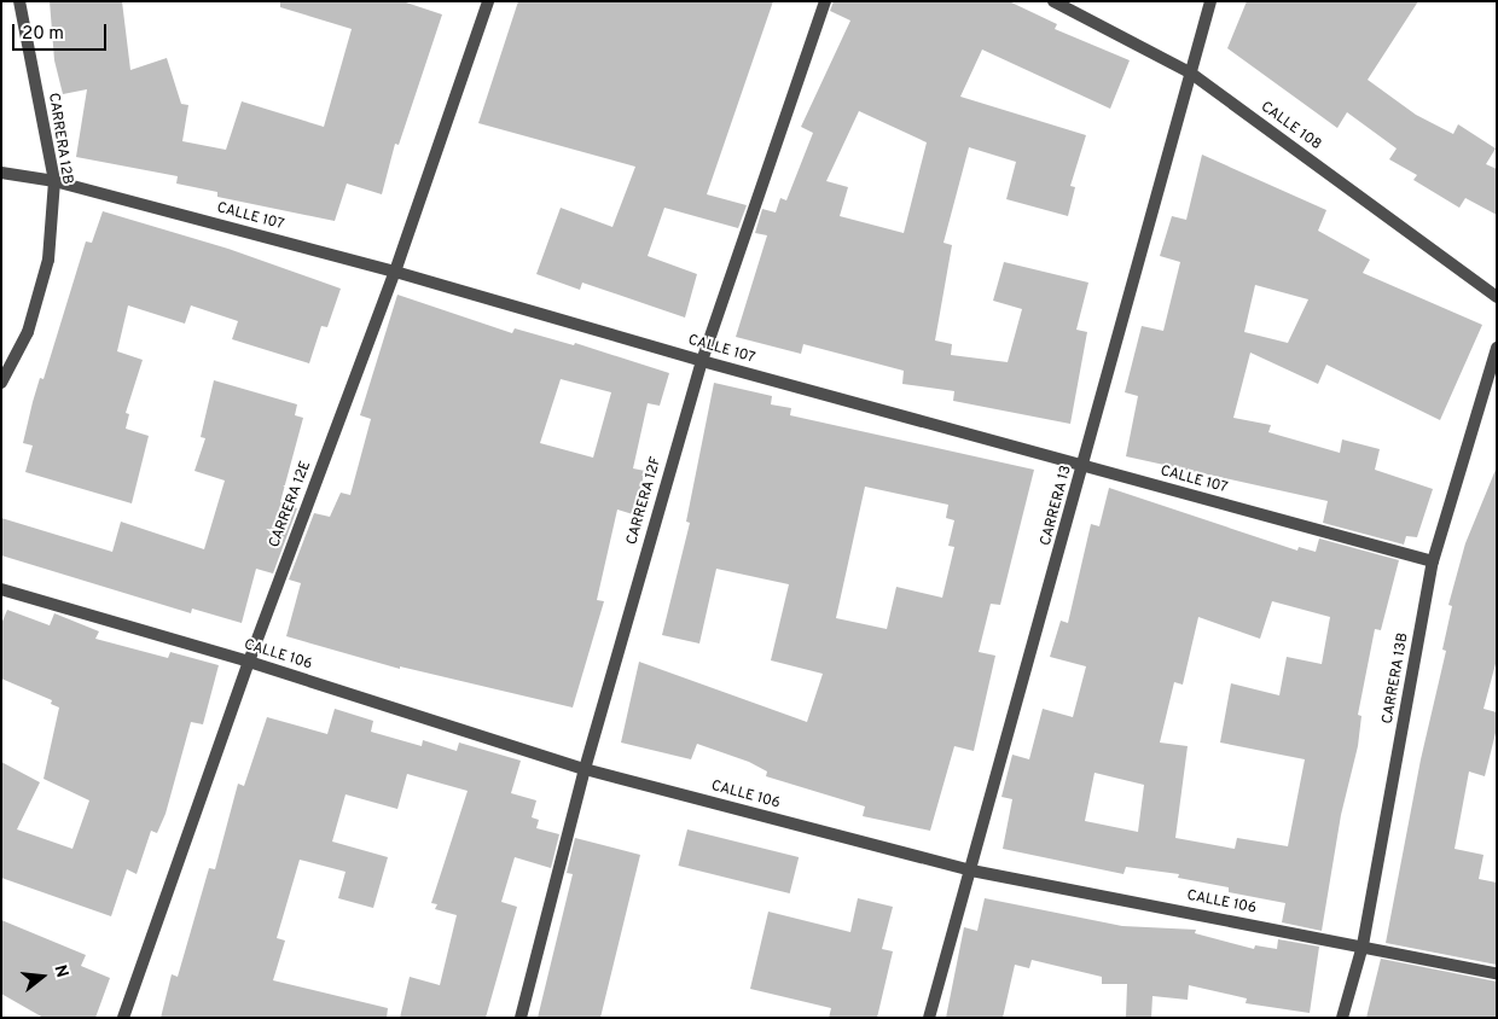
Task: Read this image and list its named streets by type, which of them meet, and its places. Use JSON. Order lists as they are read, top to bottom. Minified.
{"streets":{"street":["CALLE 108","CARRERA 12B","CALLE 107","CARRERA 12F","CARRERA 12E","CARRERA 13","CALLE 106","CARRERA 13B"]},"crossings":[["CALLE 108","CARRERA 13"],["CARRERA 12B","CALLE 107"],["CALLE 107","CARRERA 12F"],["CALLE 107","CARRERA 12E"],["CALLE 107","CARRERA 13"],["CALLE 107","CARRERA 13B"],["CARRERA 12F","CALLE 106"],["CARRERA 12E","CALLE 106"],["CARRERA 13","CALLE 106"],["CALLE 106","CARRERA 13B"]],"scale_bar":"20 m","north":"right"}
